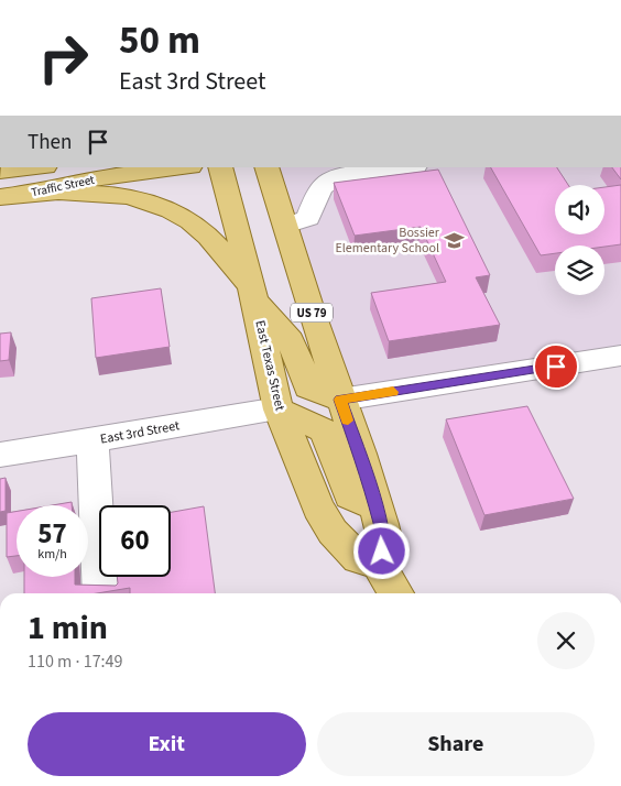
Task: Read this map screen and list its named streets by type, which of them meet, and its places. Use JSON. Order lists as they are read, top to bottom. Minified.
{"streets":{"main road":["Traffic Street","US 79","East Texas Street"],"street":["East 3rd Street"]},"crossings":[["US 79","East Texas Street"],["East Texas Street","East 3rd Street"]],"places":{"school or university":["Bossier Elementary School"]},"page":{"turn":["50 m","East 3rd Street"],"then":"Then","speed":"57 km/h","limit":"60","heading":["1 min","110 m · 17:49"],"buttons":["Exit","Share"]}}
